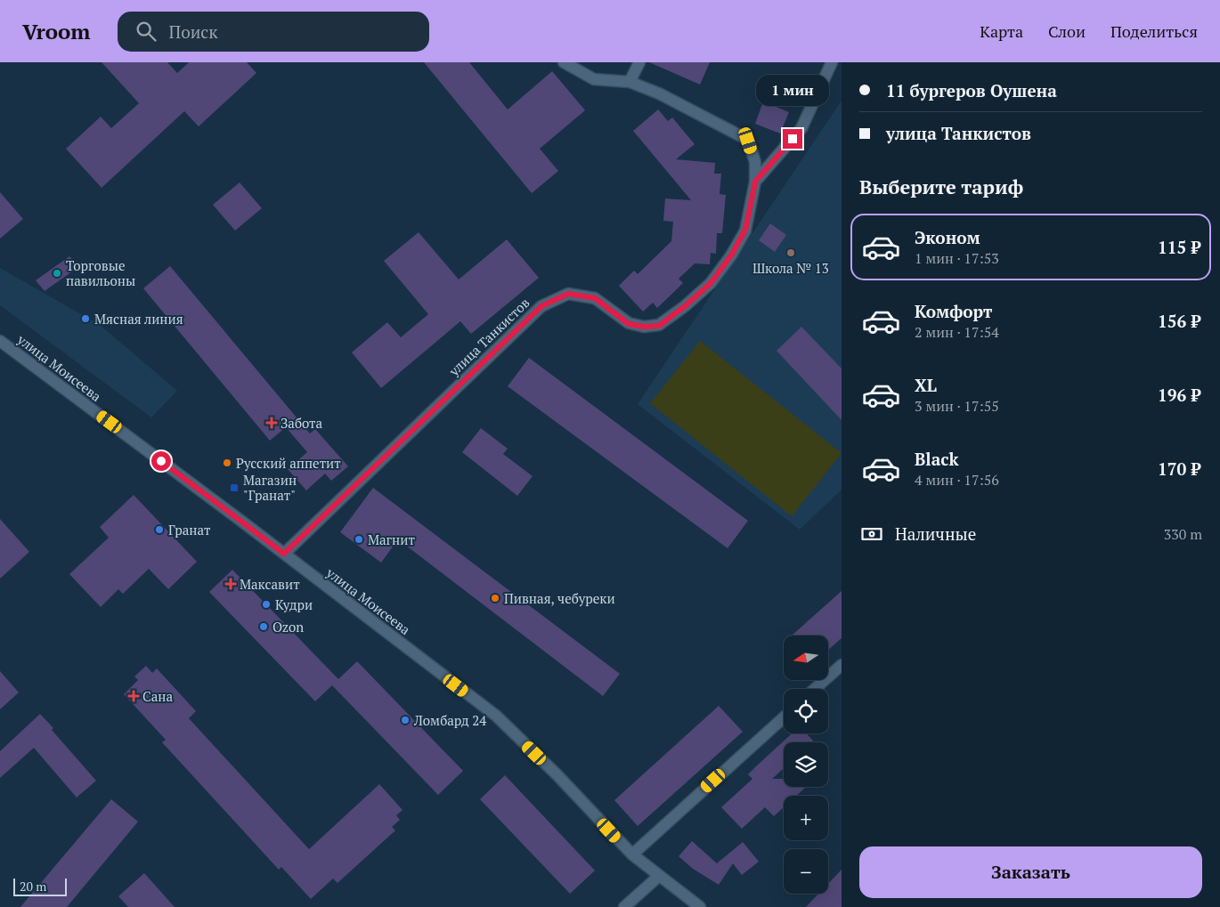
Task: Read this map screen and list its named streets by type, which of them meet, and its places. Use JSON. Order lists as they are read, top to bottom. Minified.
{"streets":{"street":["улица Танкистов","улица Моисеева"]},"crossings":[["улица Танкистов","улица Моисеева"]],"places":{"other":["Школа № 13","Торговые павильоны","Мясная линия","Русский аппетит","Гранат","Магнит","Пивная, чебуреки","Кудри","Ozon","Ломбард 24"],"health":["Забота","Максавит","Сана"],"transit":["Магазин \"Гранат\""]},"scale_bar":"20 m","north":"left","page":{"header":"Vroom","search":"Поиск","nav":["Карта","Слои","Поделиться"],"banner":["11 бургеров Оушена","улица Танкистов"],"bubble":"1 мин","heading":"Выберите тариф","list":[{"name":"Эконом","note":"1 мин · 17:53","value":"115 ₽"},{"name":"Комфорт","note":"2 мин · 17:54","value":"156 ₽"},{"name":"XL","note":"3 мин · 17:55","value":"196 ₽"},{"name":"Black","note":"4 мин · 17:56","value":"170 ₽"}],"pay":["Наличные","330 m"],"map_buttons":["+","−"],"buttons":"Заказать","scale":"20 m"}}
